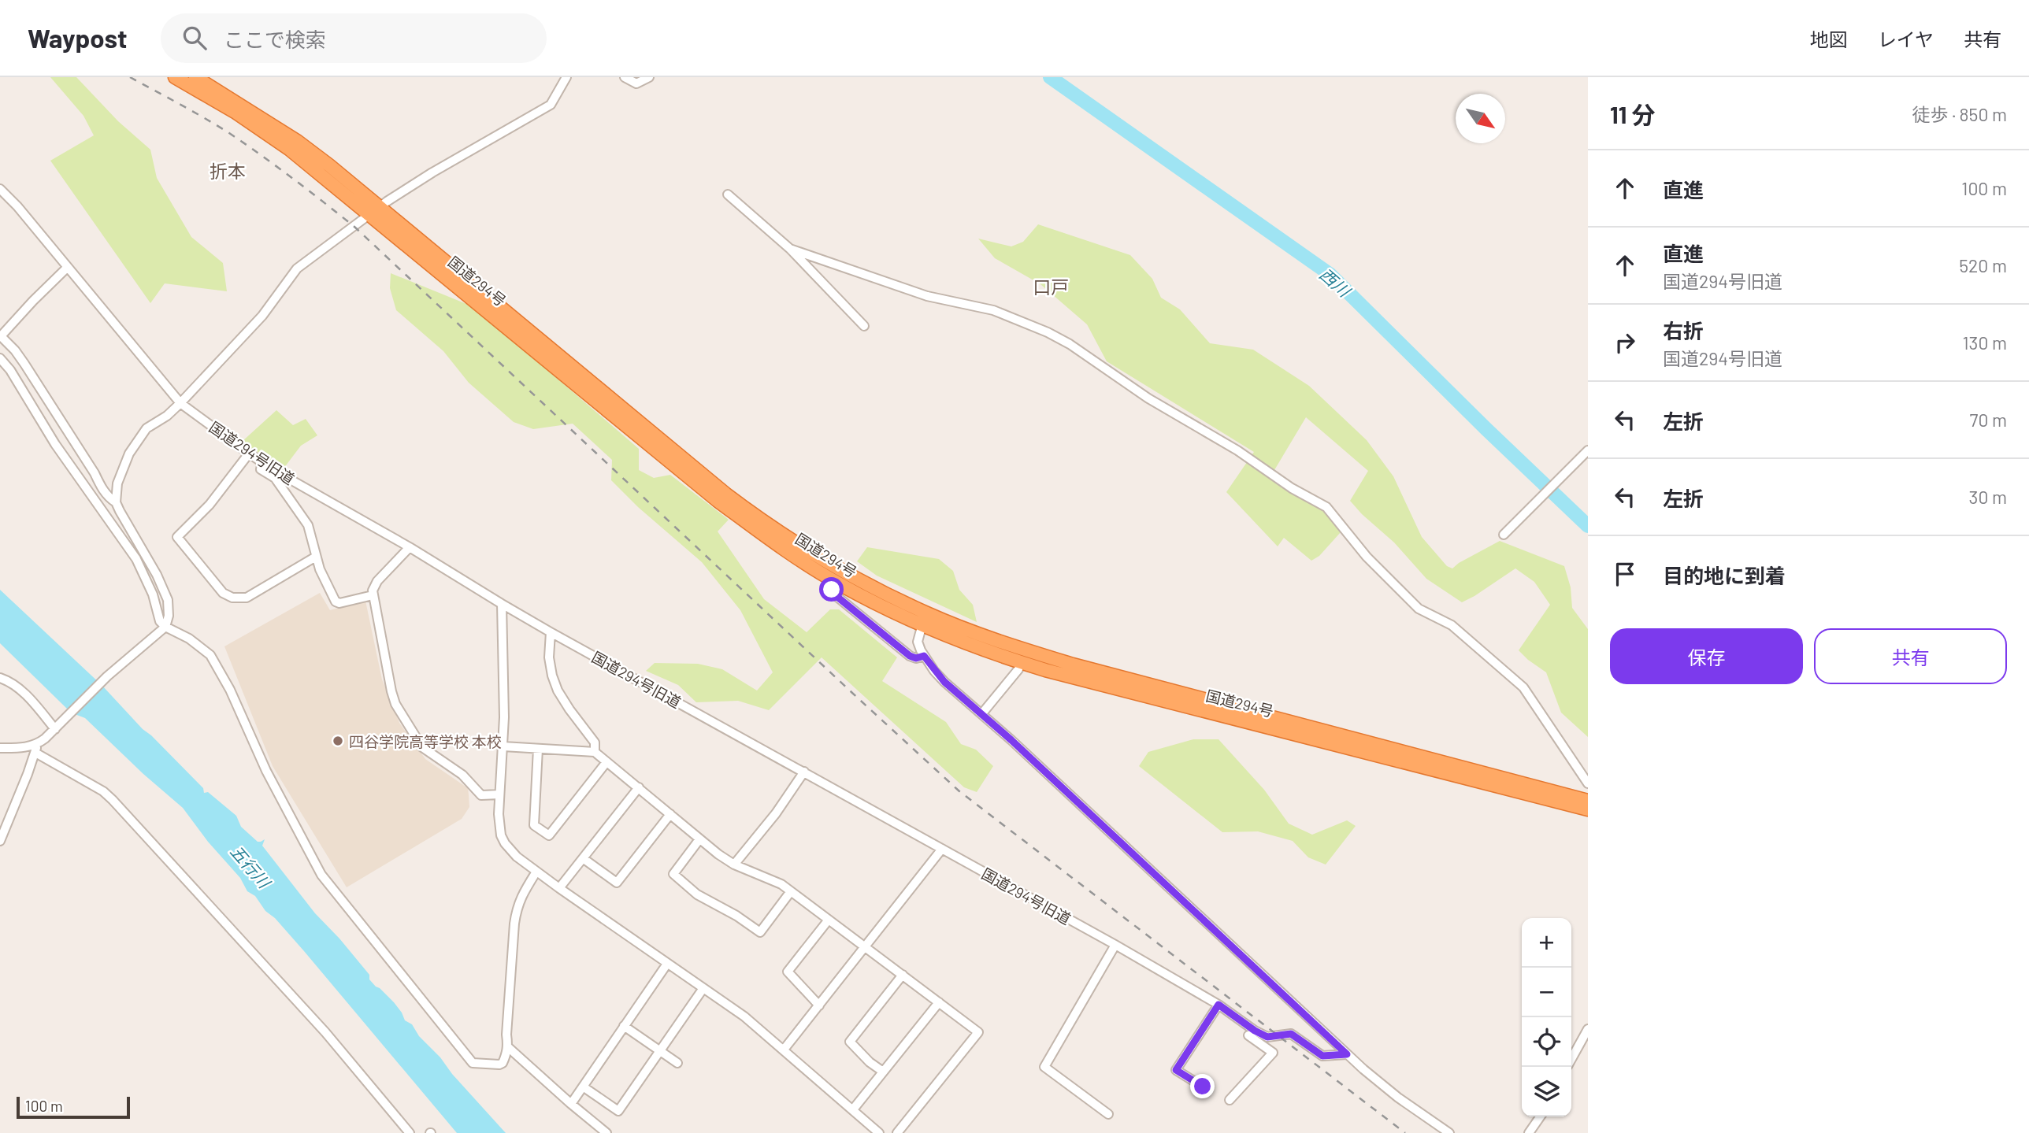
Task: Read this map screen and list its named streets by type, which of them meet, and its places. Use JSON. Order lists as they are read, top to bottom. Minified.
{"streets":{"highway":["国道294号"],"street":["国道294号旧道"]},"districts":["折本","口戸"],"water":["西川","五行川"],"places":["四谷学院高等学校 本校"],"scale_bar":"100 m","north":"bottom right","page":{"header":"Waypost","search":"ここで検索","nav":["地図","レイヤ","共有"],"heading":["11 分","徒歩 · 850 m"],"list":[["直進","100 m"],["直進","国道294号旧道","520 m"],["右折","国道294号旧道","130 m"],["左折","70 m"],["左折","30 m"],"目的地に到着"],"buttons":["保存","共有"],"map_buttons":["+","−"],"scale":"100 m"}}
